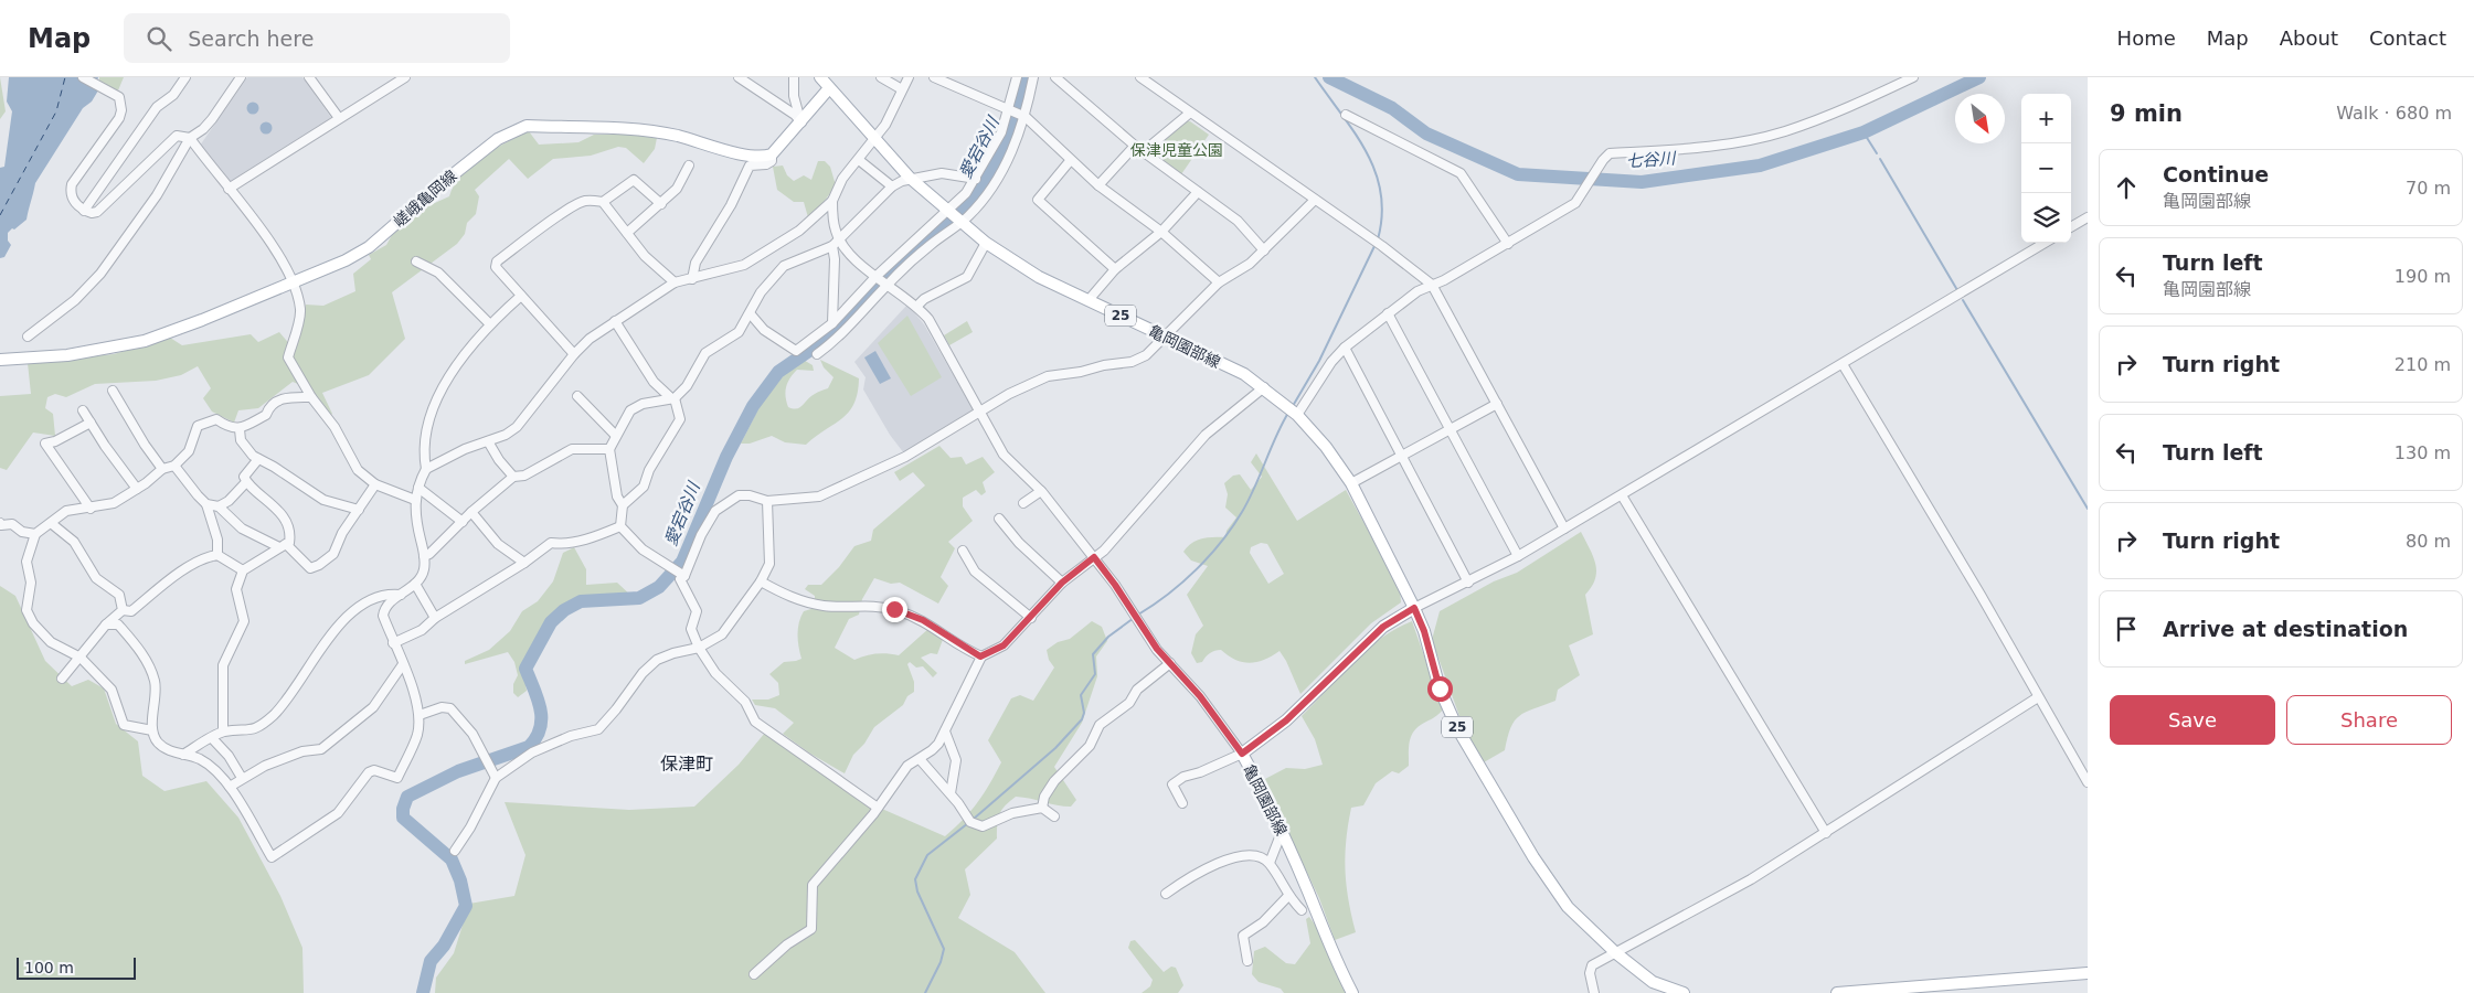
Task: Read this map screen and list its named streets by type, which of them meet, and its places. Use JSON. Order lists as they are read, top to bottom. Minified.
{"streets":{"main road":["嵯峨亀岡線","25","亀岡園部線"]},"districts":["保津町"],"water":["愛宕谷川","七谷川"],"parks":["保津児童公園"],"scale_bar":"100 m","north":"bottom right","page":{"header":"Map","search":"Search here","nav":["Home","Map","About","Contact"],"heading":["9 min","Walk · 680 m"],"map_buttons":["+","−"],"list":[["Continue","亀岡園部線","70 m"],["Turn left","亀岡園部線","190 m"],["Turn right","210 m"],["Turn left","130 m"],["Turn right","80 m"],"Arrive at destination"],"buttons":["Save","Share"],"scale":"100 m"}}
